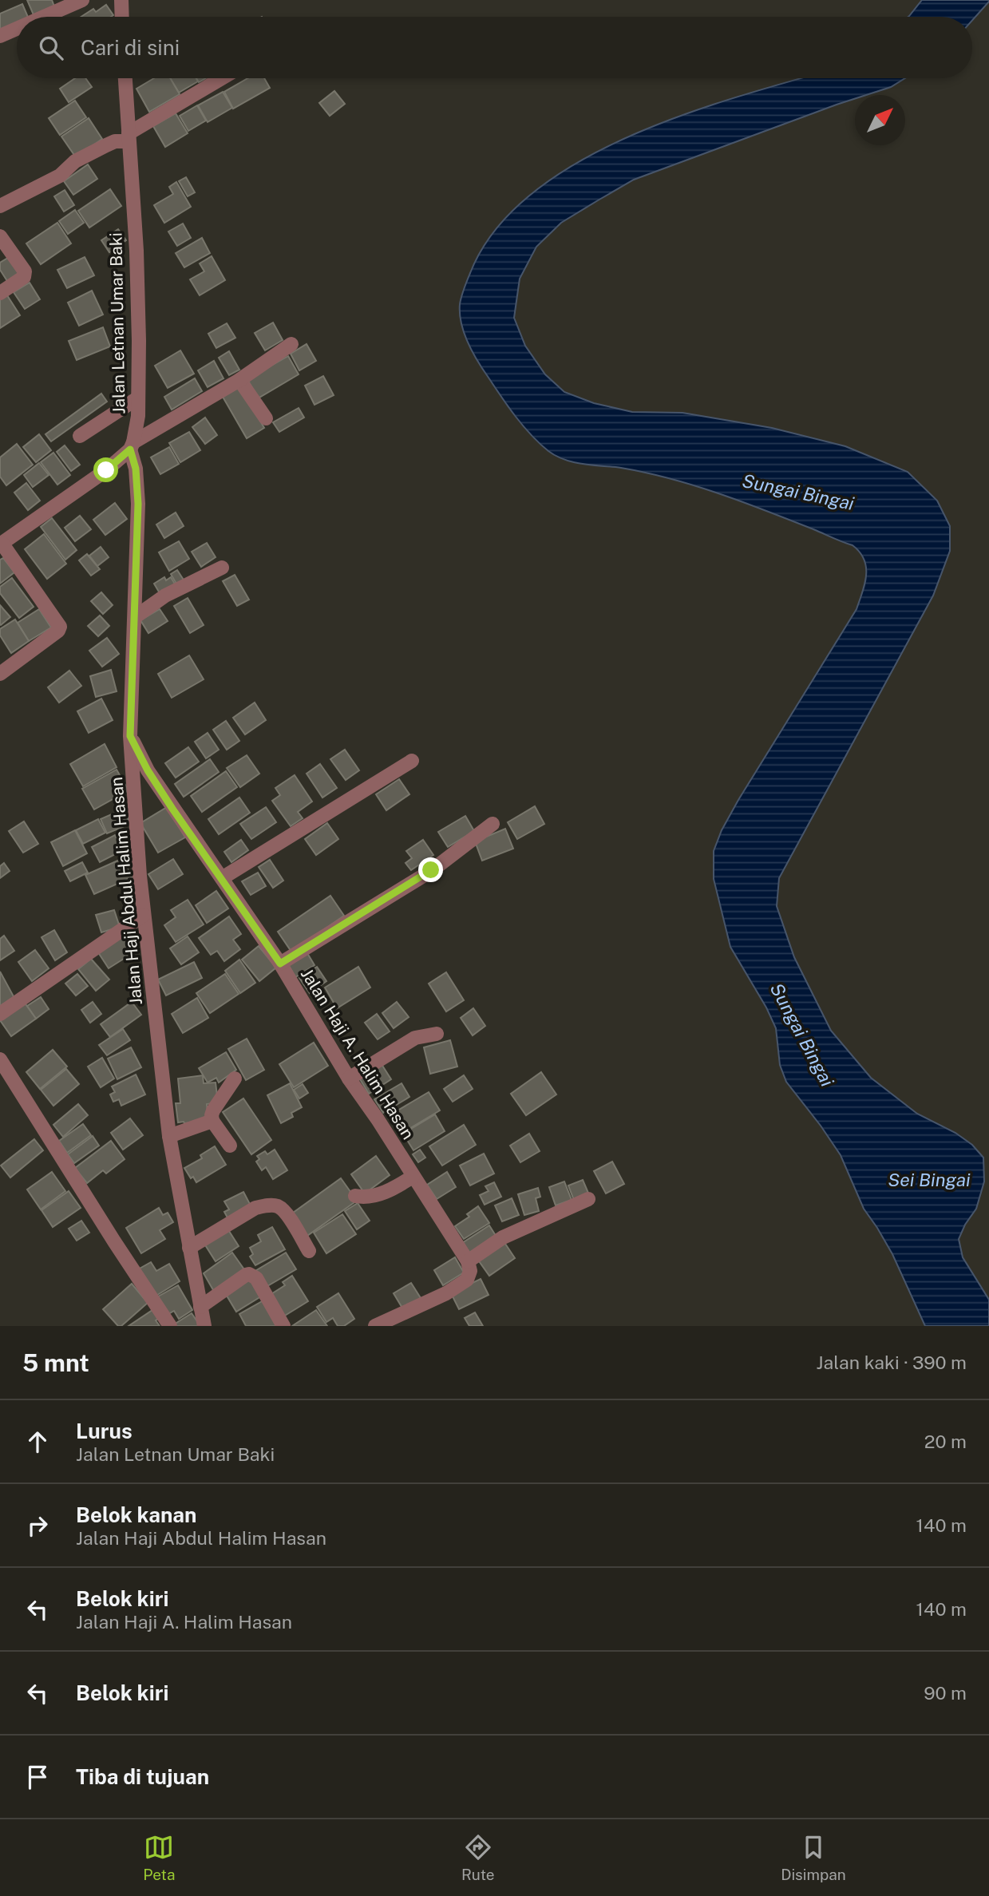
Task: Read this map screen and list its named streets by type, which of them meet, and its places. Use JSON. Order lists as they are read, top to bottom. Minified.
{"streets":{"street":["Jalan Letnan Umar Baki","Jalan Haji Abdul Halim Hasan","Jalan Haji A. Halim Hasan"]},"crossings":[["Jalan Letnan Umar Baki","Jalan Haji Abdul Halim Hasan"],["Jalan Haji Abdul Halim Hasan","Jalan Haji A. Halim Hasan"]],"water":["Sungai Bingai","Sei Bingai"],"north":"top right","page":{"search":"Cari di sini","heading":["5 mnt","Jalan kaki · 390 m"],"list":[["Lurus","Jalan Letnan Umar Baki","20 m"],["Belok kanan","Jalan Haji Abdul Halim Hasan","140 m"],["Belok kiri","Jalan Haji A. Halim Hasan","140 m"],["Belok kiri","90 m"],"Tiba di tujuan"],"nav":["Peta","Rute","Disimpan"]}}
